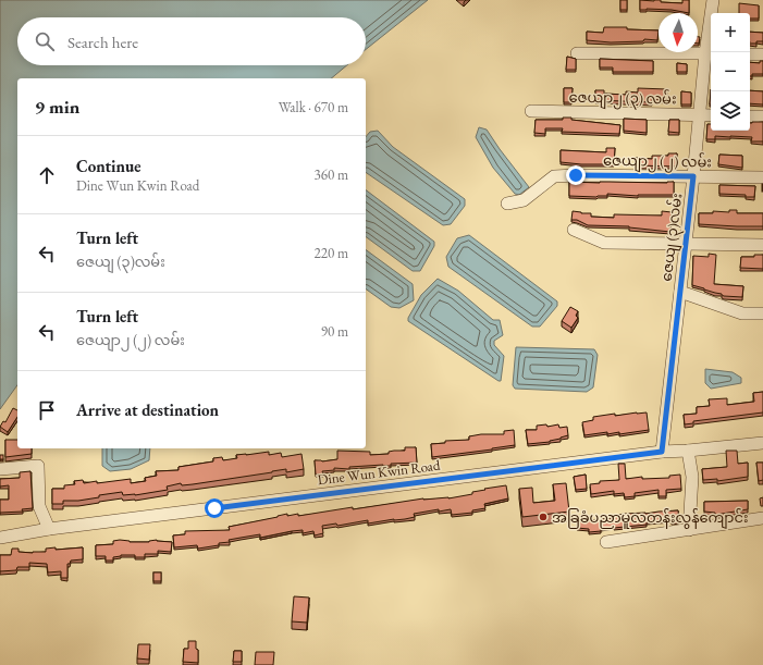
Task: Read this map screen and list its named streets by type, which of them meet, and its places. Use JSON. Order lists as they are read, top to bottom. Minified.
{"streets":{"street":["ဇေယျာ၂ (၃) လမ်း","ဇေယျာ၂ (၂) လမ်း","ဇေယျ (၃)လမ်း","Dine Wun Kwin Road"]},"crossings":[["ဇေယျာ၂ (၃) လမ်း","ဇေယျ (၃)လမ်း"],["ဇေယျာ၂ (၂) လမ်း","ဇေယျ (၃)လမ်း"],["ဇေယျ (၃)လမ်း","Dine Wun Kwin Road"]],"places":["အခြခံပညာမူလတန်းလွန်ကျောင်း"],"north":"bottom","page":{"map_buttons":["+","−"],"search":"Search here","heading":["9 min","Walk · 670 m"],"list":[["Continue","Dine Wun Kwin Road","360 m"],["Turn left","ဇေယျ (၃)လမ်း","220 m"],["Turn left","ဇေယျာ၂ (၂) လမ်း","90 m"],"Arrive at destination"]}}
